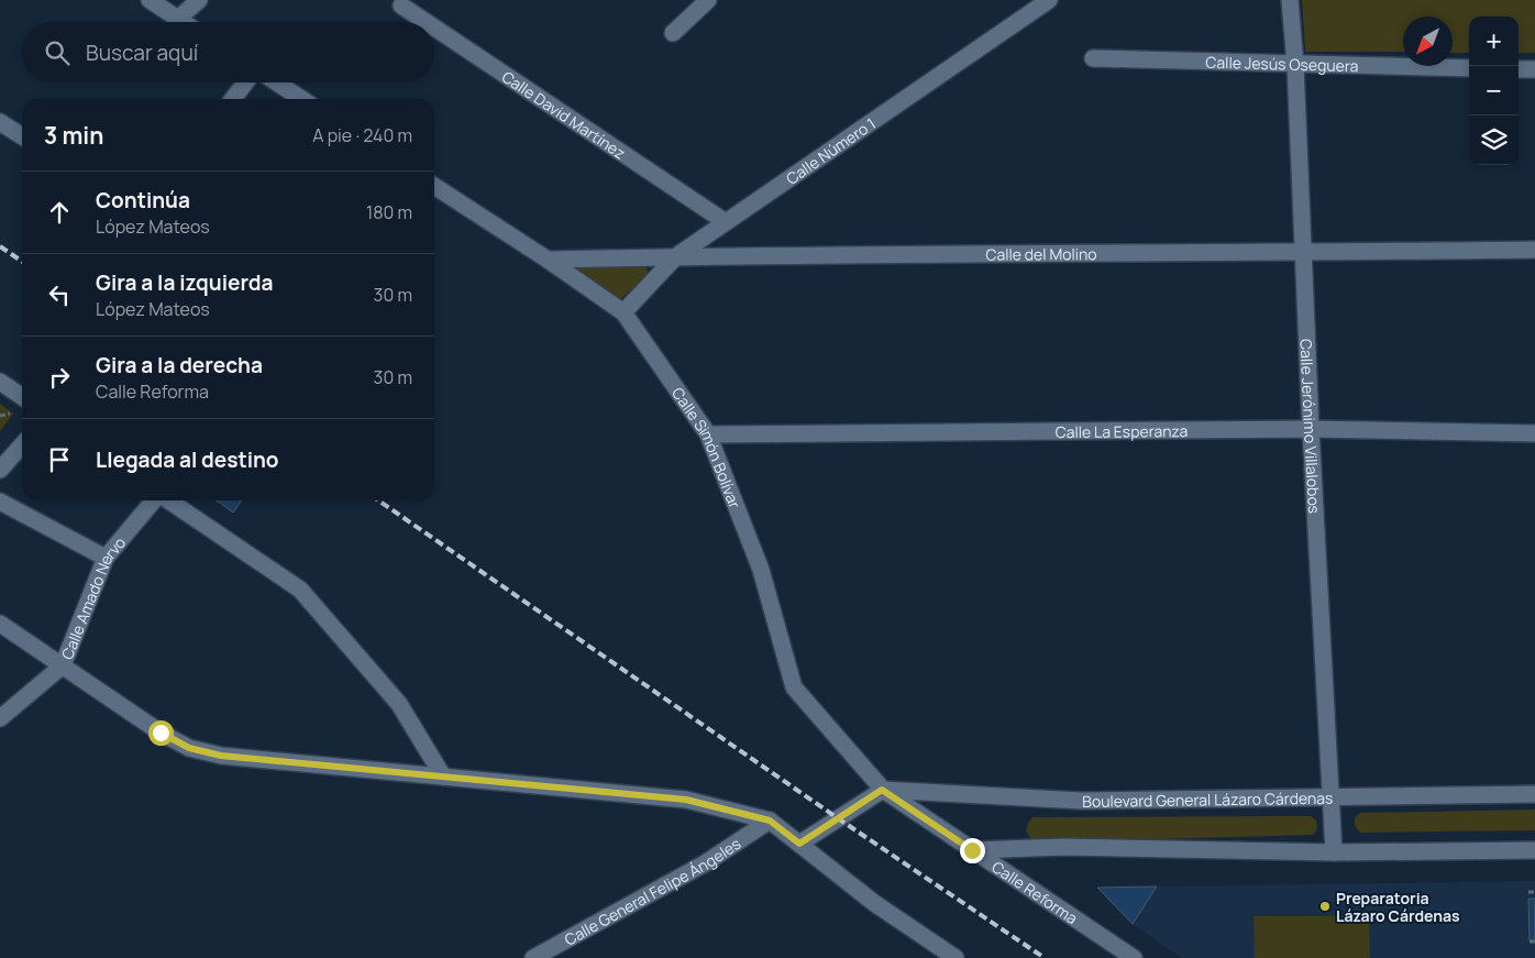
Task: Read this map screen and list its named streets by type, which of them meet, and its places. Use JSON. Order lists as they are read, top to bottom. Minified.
{"streets":{"street":["Calle Jesús Oseguera","Calle David Martínez","Calle Número 1","Calle del Molino","Calle Jerónimo Villalobos","Calle La Esperanza","Calle Simón Bolívar","Calle Amado Nervo","Boulevard General Lázaro Cárdenas","Calle General Felipe Ángeles","Calle Reforma"]},"crossings":[["Calle Jesús Oseguera","Calle Jerónimo Villalobos"],["Calle David Martínez","Calle Número 1"],["Calle Número 1","Calle del Molino"],["Calle Número 1","Calle Simón Bolívar"],["Calle del Molino","Calle Jerónimo Villalobos"],["Calle del Molino","Calle Simón Bolívar"],["Calle Jerónimo Villalobos","Calle La Esperanza"],["Calle Jerónimo Villalobos","Boulevard General Lázaro Cárdenas"],["Calle La Esperanza","Calle Simón Bolívar"],["Calle Simón Bolívar","Boulevard General Lázaro Cárdenas"],["Calle Simón Bolívar","Calle Reforma"],["Boulevard General Lázaro Cárdenas","Calle Reforma"]],"places":["Preparatoria Lázaro Cárdenas"],"north":"bottom left","page":{"map_buttons":["+","−"],"search":"Buscar aquí","heading":["3 min","A pie · 240 m"],"list":[["Continúa","López Mateos","180 m"],["Gira a la izquierda","López Mateos","30 m"],["Gira a la derecha","Calle Reforma","30 m"],"Llegada al destino"]}}
